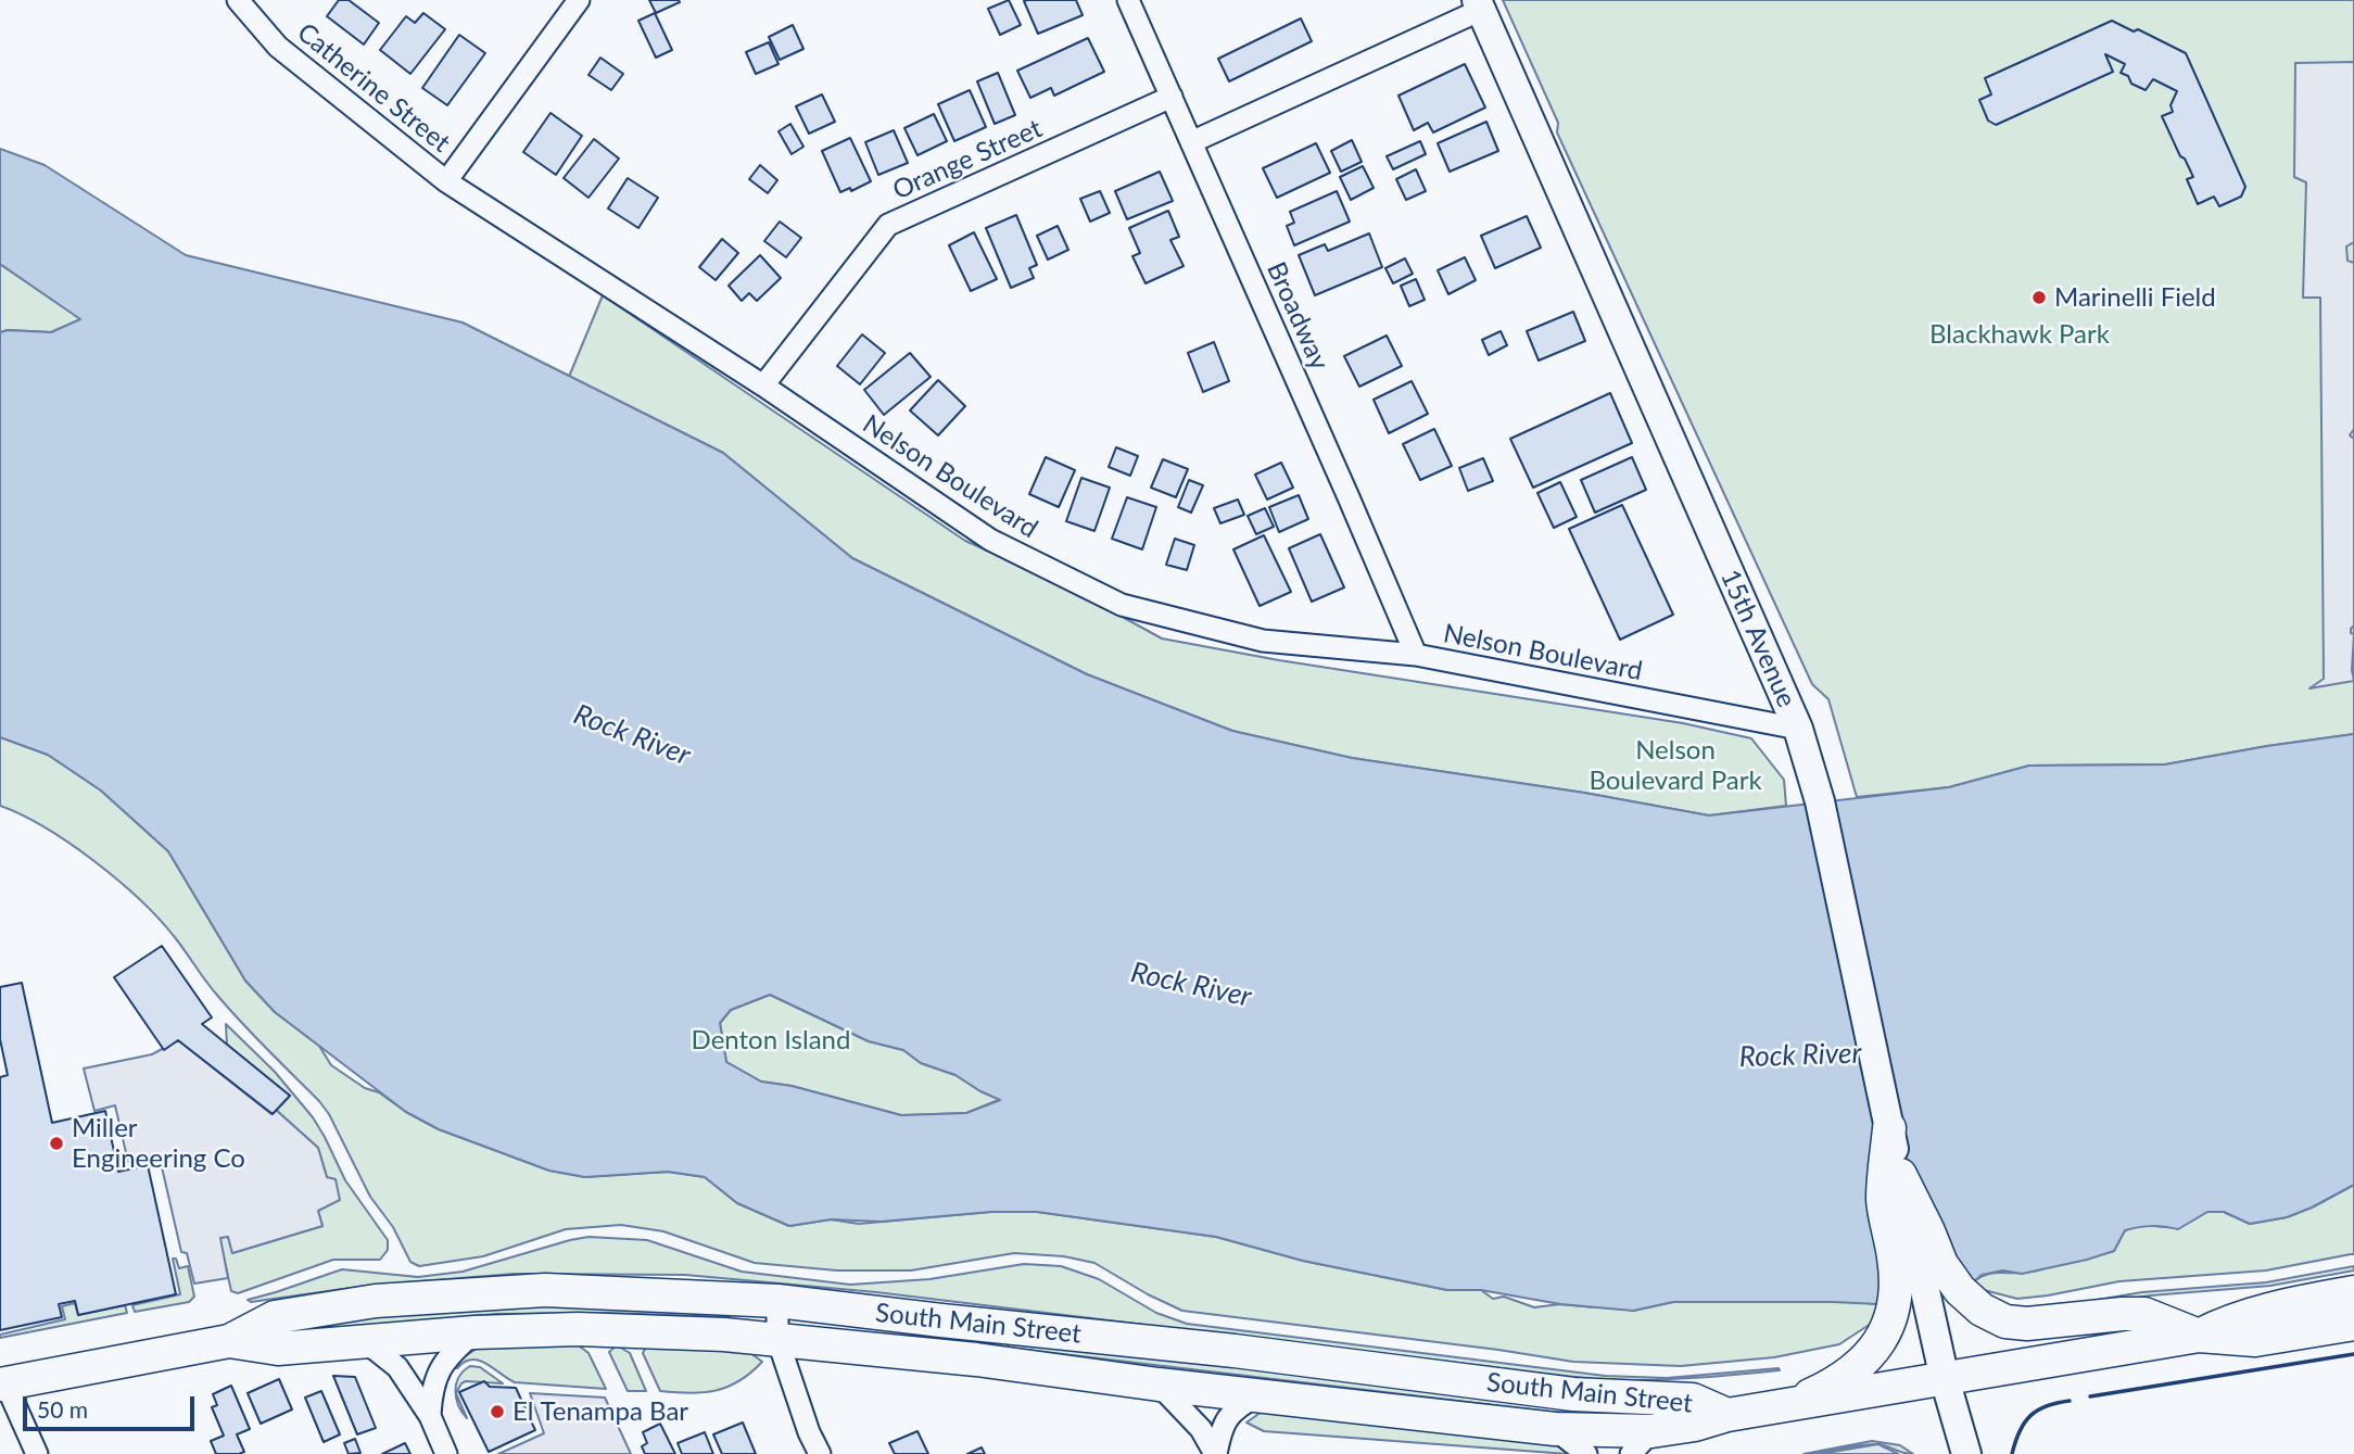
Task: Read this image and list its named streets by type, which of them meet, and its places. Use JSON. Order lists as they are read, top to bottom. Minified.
{"streets":{"main road":["15th Avenue","South Main Street"],"street":["Catherine Street","Orange Street","Broadway","Nelson Boulevard"]},"crossings":[["Catherine Street","Nelson Boulevard"],["Orange Street","Broadway"],["Orange Street","Nelson Boulevard"],["Broadway","Nelson Boulevard"],["Nelson Boulevard","15th Avenue"],["15th Avenue","South Main Street"]],"water":["Rock River"],"parks":["Blackhawk Park","Nelson Boulevard Park","Denton Island"],"places":["Marinelli Field","Miller Engineering Co","El Tenampa Bar"],"scale_bar":"50 m"}
